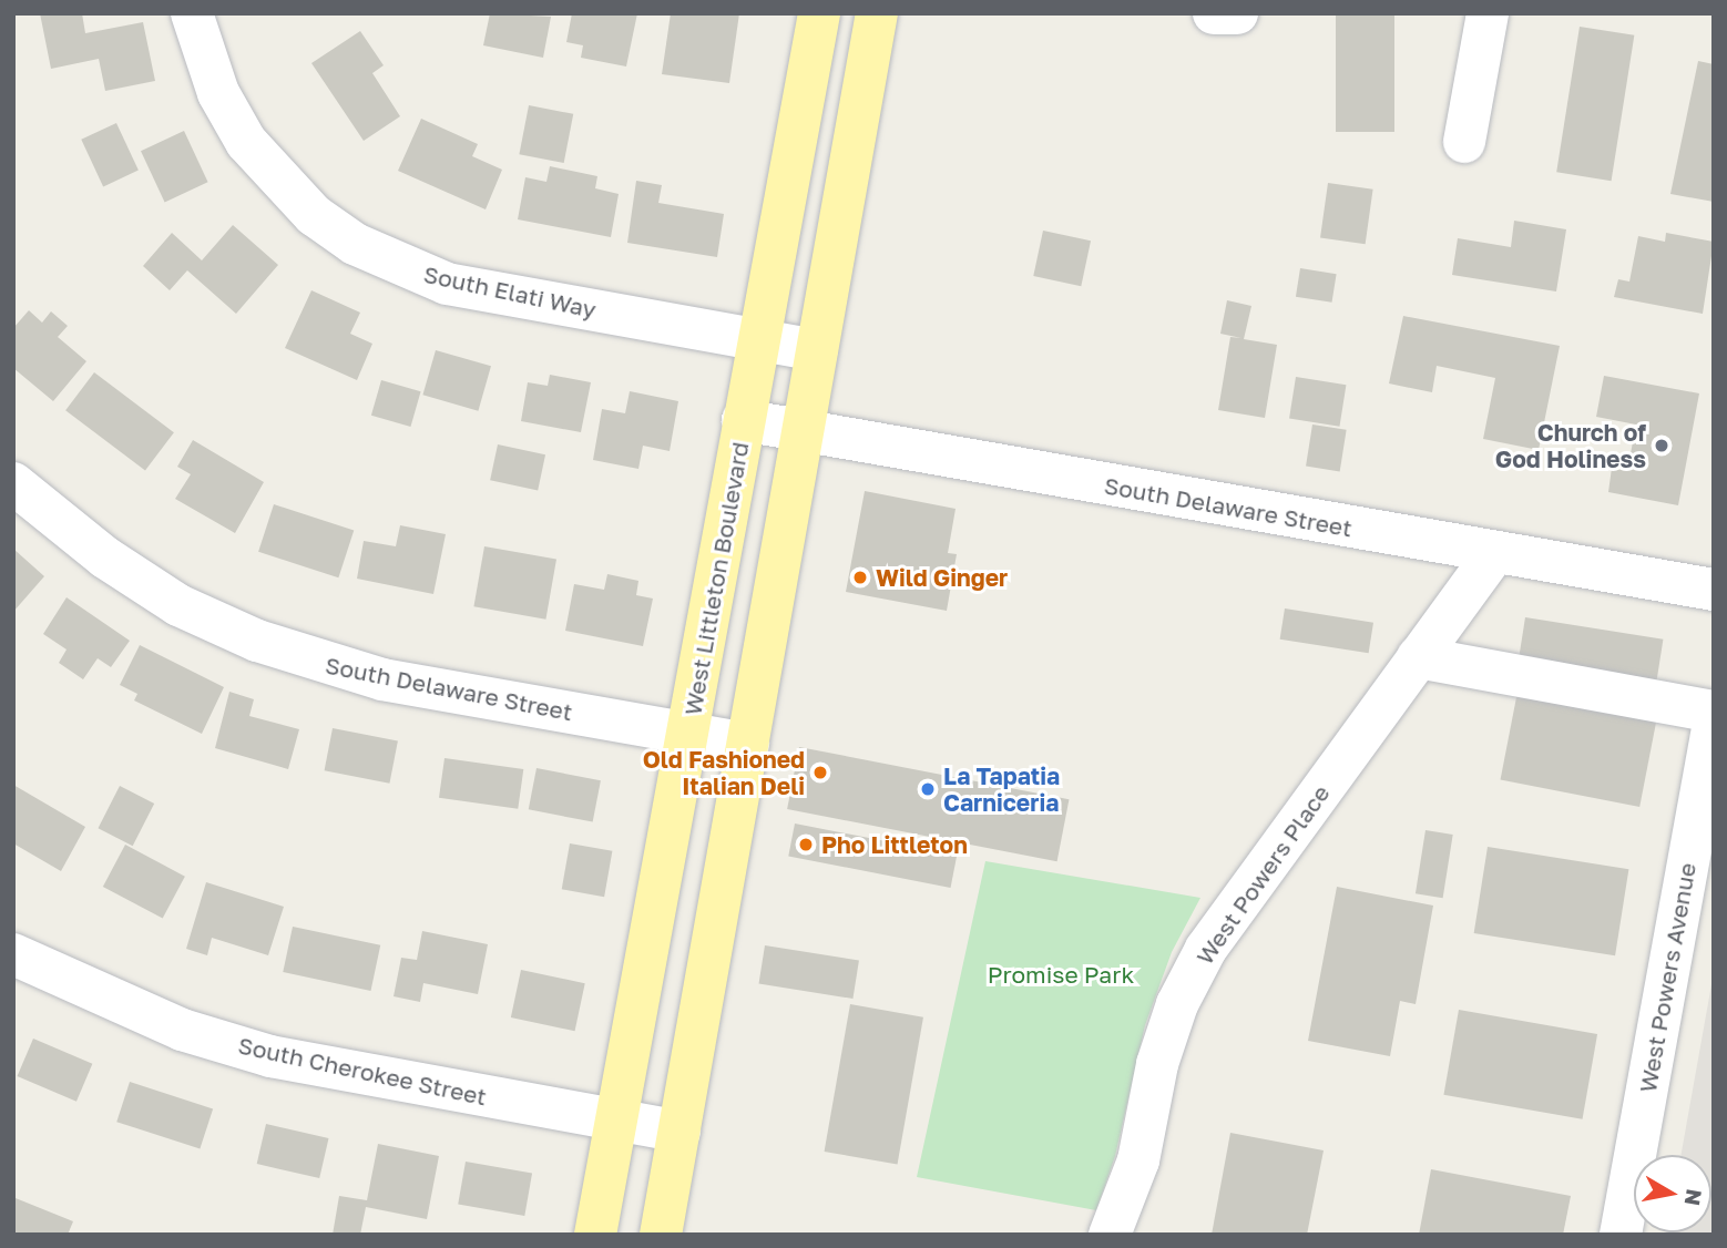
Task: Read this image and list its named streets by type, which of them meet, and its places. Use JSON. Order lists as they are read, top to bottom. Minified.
{"streets":{"main road":["West Littleton Boulevard"],"street":["South Elati Way","South Delaware Street","West Powers Place","West Powers Avenue","South Cherokee Street"]},"crossings":[["South Elati Way","West Littleton Boulevard"],["South Delaware Street","West Littleton Boulevard"],["South Delaware Street","West Powers Place"],["West Littleton Boulevard","South Cherokee Street"]],"parks":["Promise Park"],"places":["Church of God Holiness","Wild Ginger","Old Fashioned Italian Deli","La Tapatia Carniceria","Pho Littleton"],"north":"right"}
